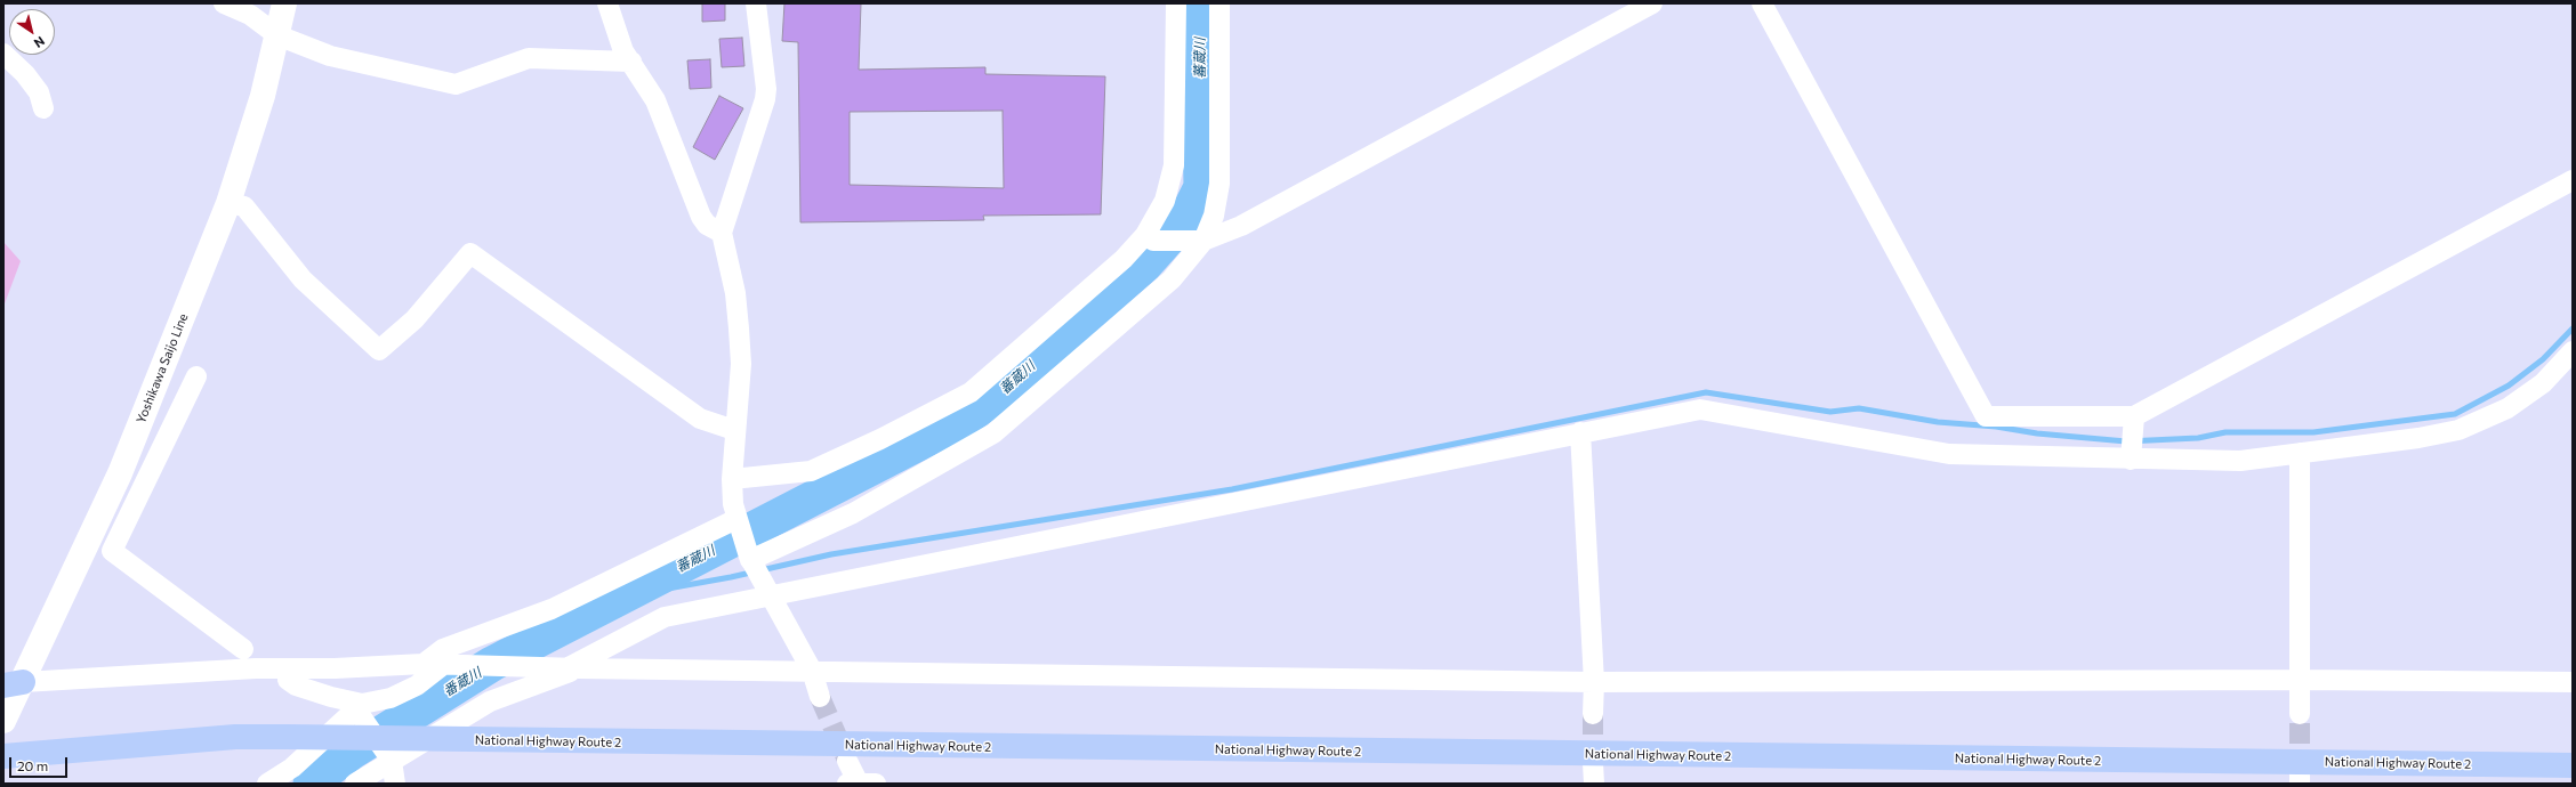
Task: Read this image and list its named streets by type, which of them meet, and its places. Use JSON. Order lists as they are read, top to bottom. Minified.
{"streets":{"highway":["National Highway Route 2"],"main road":["Yoshikawa Saijo Line"]},"water":["蕃蔵川","番蔵川"],"scale_bar":"20 m","north":"bottom right"}
